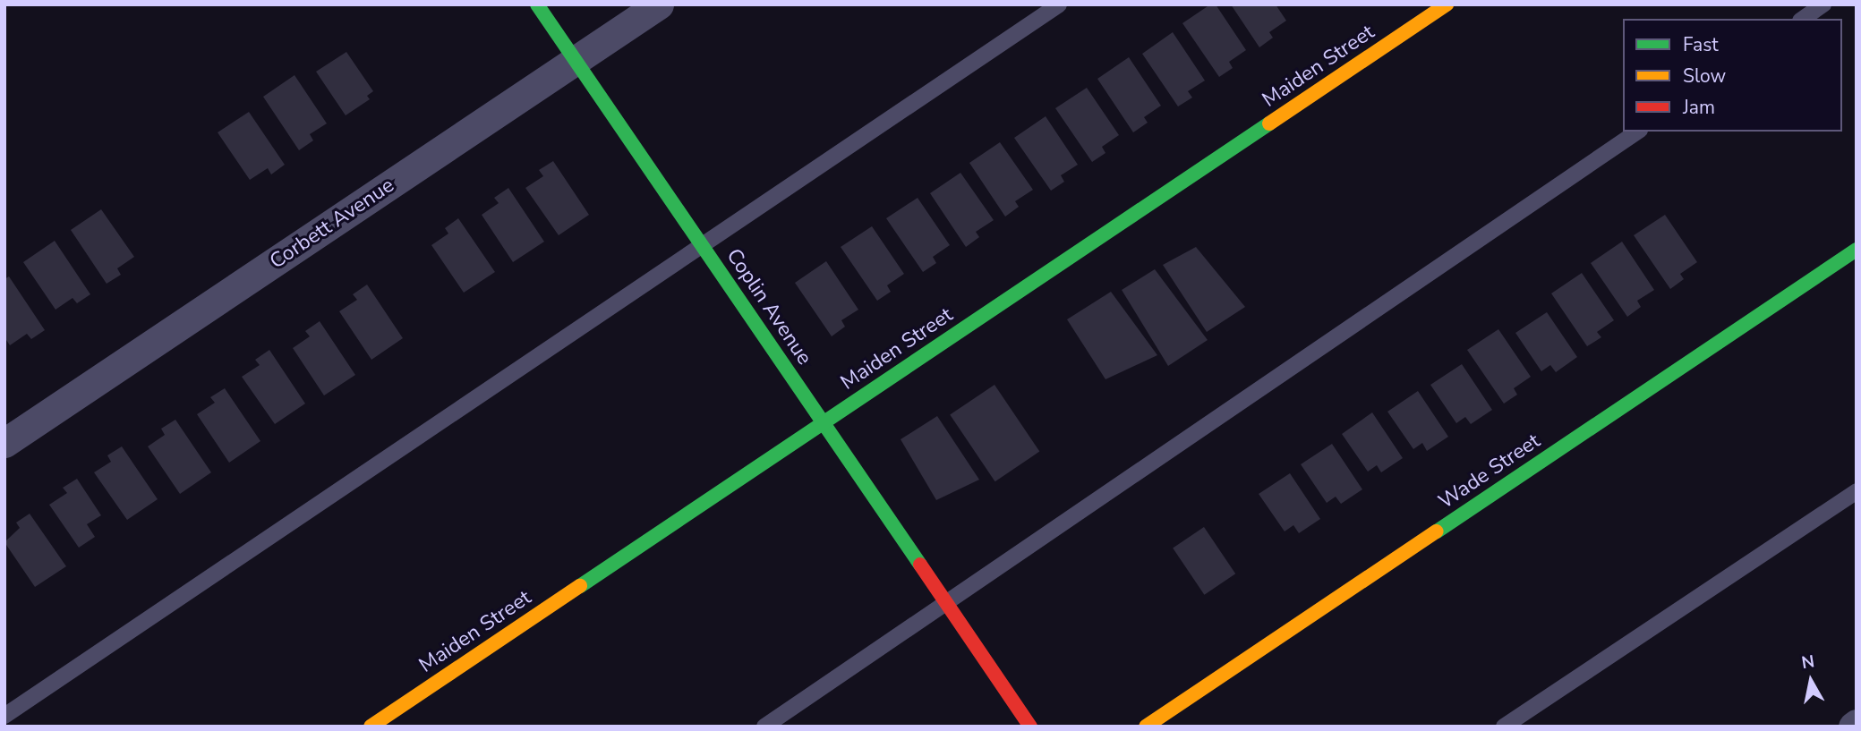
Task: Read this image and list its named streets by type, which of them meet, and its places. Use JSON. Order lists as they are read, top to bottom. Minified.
{"streets":{"street":["Maiden Street","Corbett Avenue","Coplin Avenue","Wade Street"]},"crossings":[["Maiden Street","Coplin Avenue"],["Corbett Avenue","Coplin Avenue"]],"legend":["Fast","Slow","Jam"],"north":"top"}
